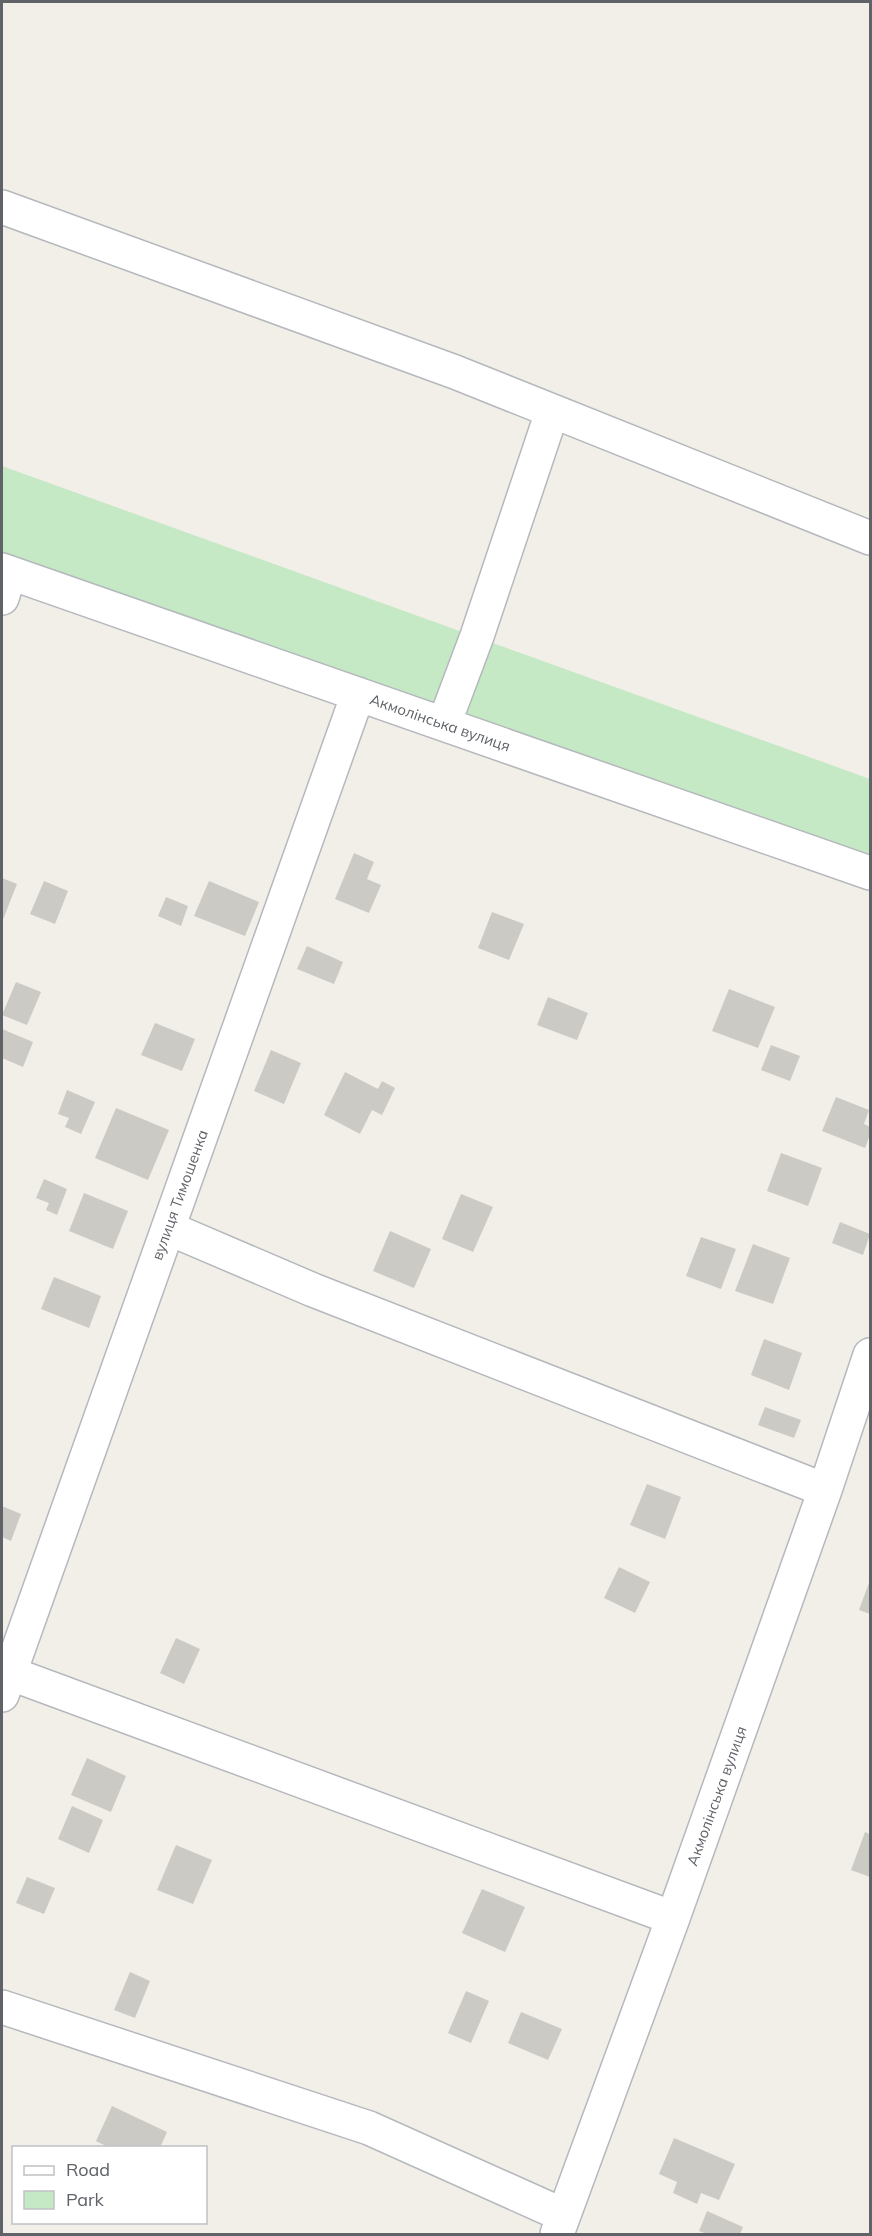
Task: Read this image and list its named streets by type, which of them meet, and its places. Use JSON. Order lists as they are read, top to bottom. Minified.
{"streets":{"street":["Акмолінська вулиця","вулиця Тимошенка"]},"crossings":[["Акмолінська вулиця","вулиця Тимошенка"]],"legend":["Road","Park"]}
